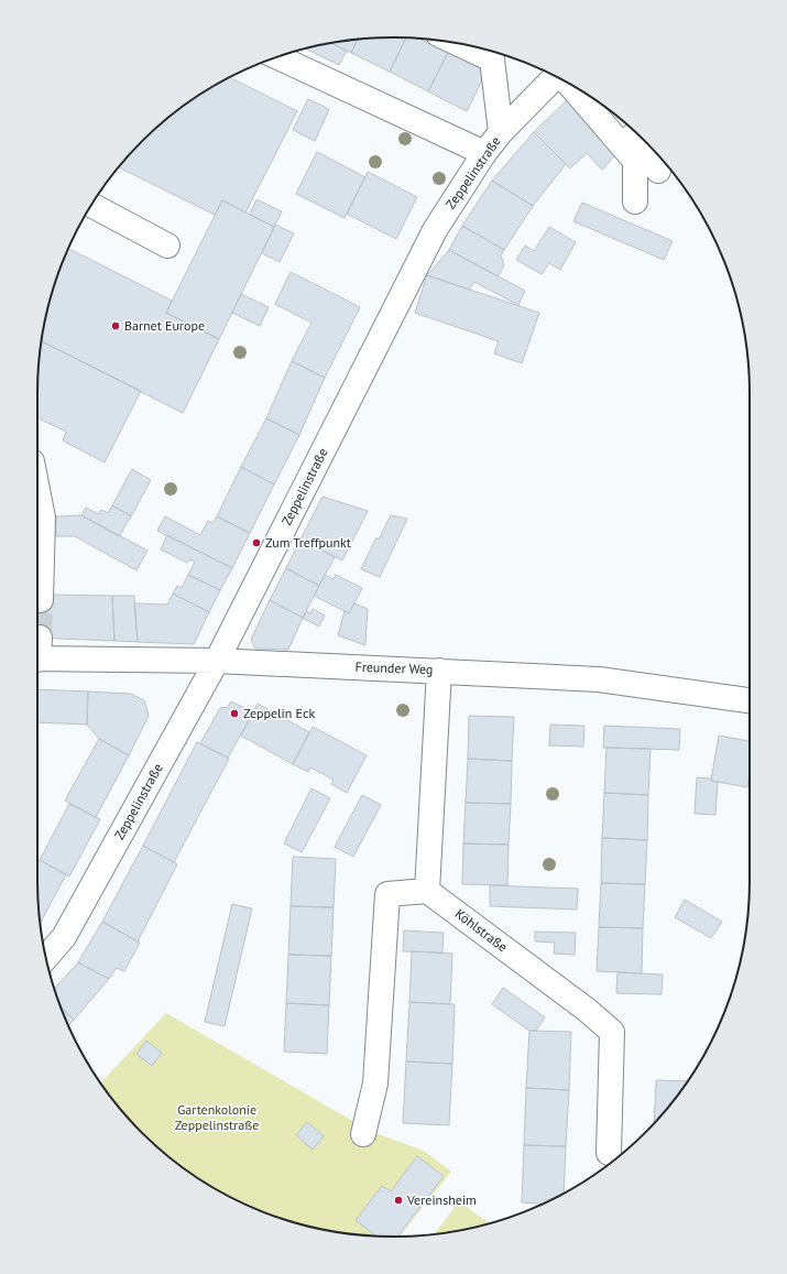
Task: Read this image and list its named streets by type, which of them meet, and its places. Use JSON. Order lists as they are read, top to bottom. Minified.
{"streets":{"street":["Zeppelinstraße","Freunder Weg","Köhlstraße"]},"crossings":[["Zeppelinstraße","Freunder Weg"]],"parks":["Gartenkolonie Zeppelinstraße"],"places":["Barnet Europe","Zum Treffpunkt","Zeppelin Eck","Vereinsheim"]}
